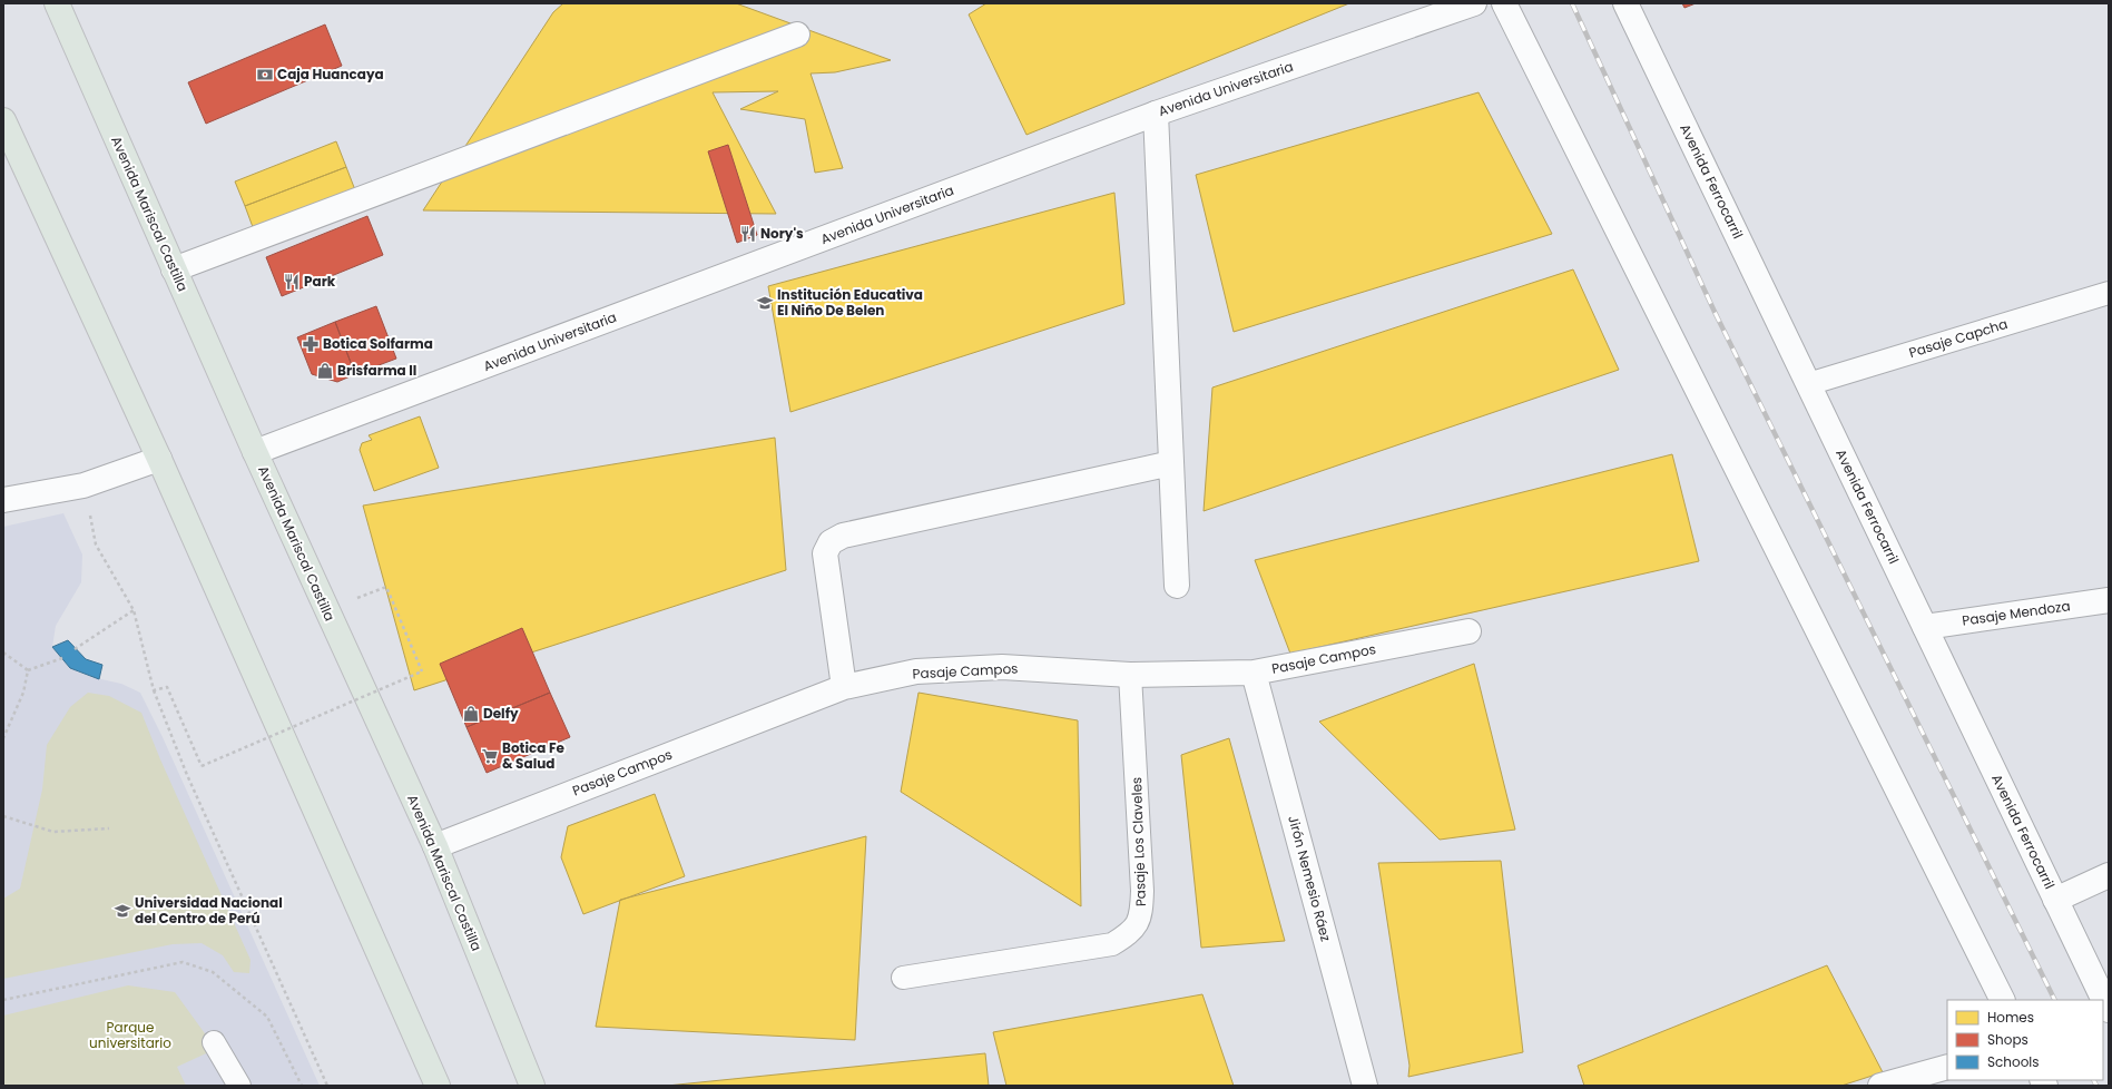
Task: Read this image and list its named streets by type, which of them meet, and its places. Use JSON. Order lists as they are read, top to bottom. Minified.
{"streets":{"highway":["Avenida Mariscal Castilla"],"street":["Avenida Universitaria","Avenida Ferrocarril","Pasaje Mendoza","Pasaje Campos","Jirón Nemesio Ráez"],"lane":["Pasaje Capcha","Pasaje Los Claveles"]},"crossings":[["Avenida Universitaria","Avenida Mariscal Castilla"],["Avenida Ferrocarril","Pasaje Capcha"],["Avenida Ferrocarril","Pasaje Mendoza"],["Avenida Mariscal Castilla","Pasaje Campos"],["Pasaje Campos","Pasaje Los Claveles"],["Pasaje Campos","Jirón Nemesio Ráez"]],"parks":["Parque universitario"],"places":{"bank":["Caja Huancaya"],"restaurant":["Nory's","Park"],"school or university":["Institución Educativa El Niño De Belen","Universidad Nacional del Centro de Perú"],"pharmacy":["Botica Solfarma"],"shop":["Brisfarma II","Delfy"],"supermarket":["Botica Fe & Salud"]},"legend":["Homes","Shops","Schools"]}
